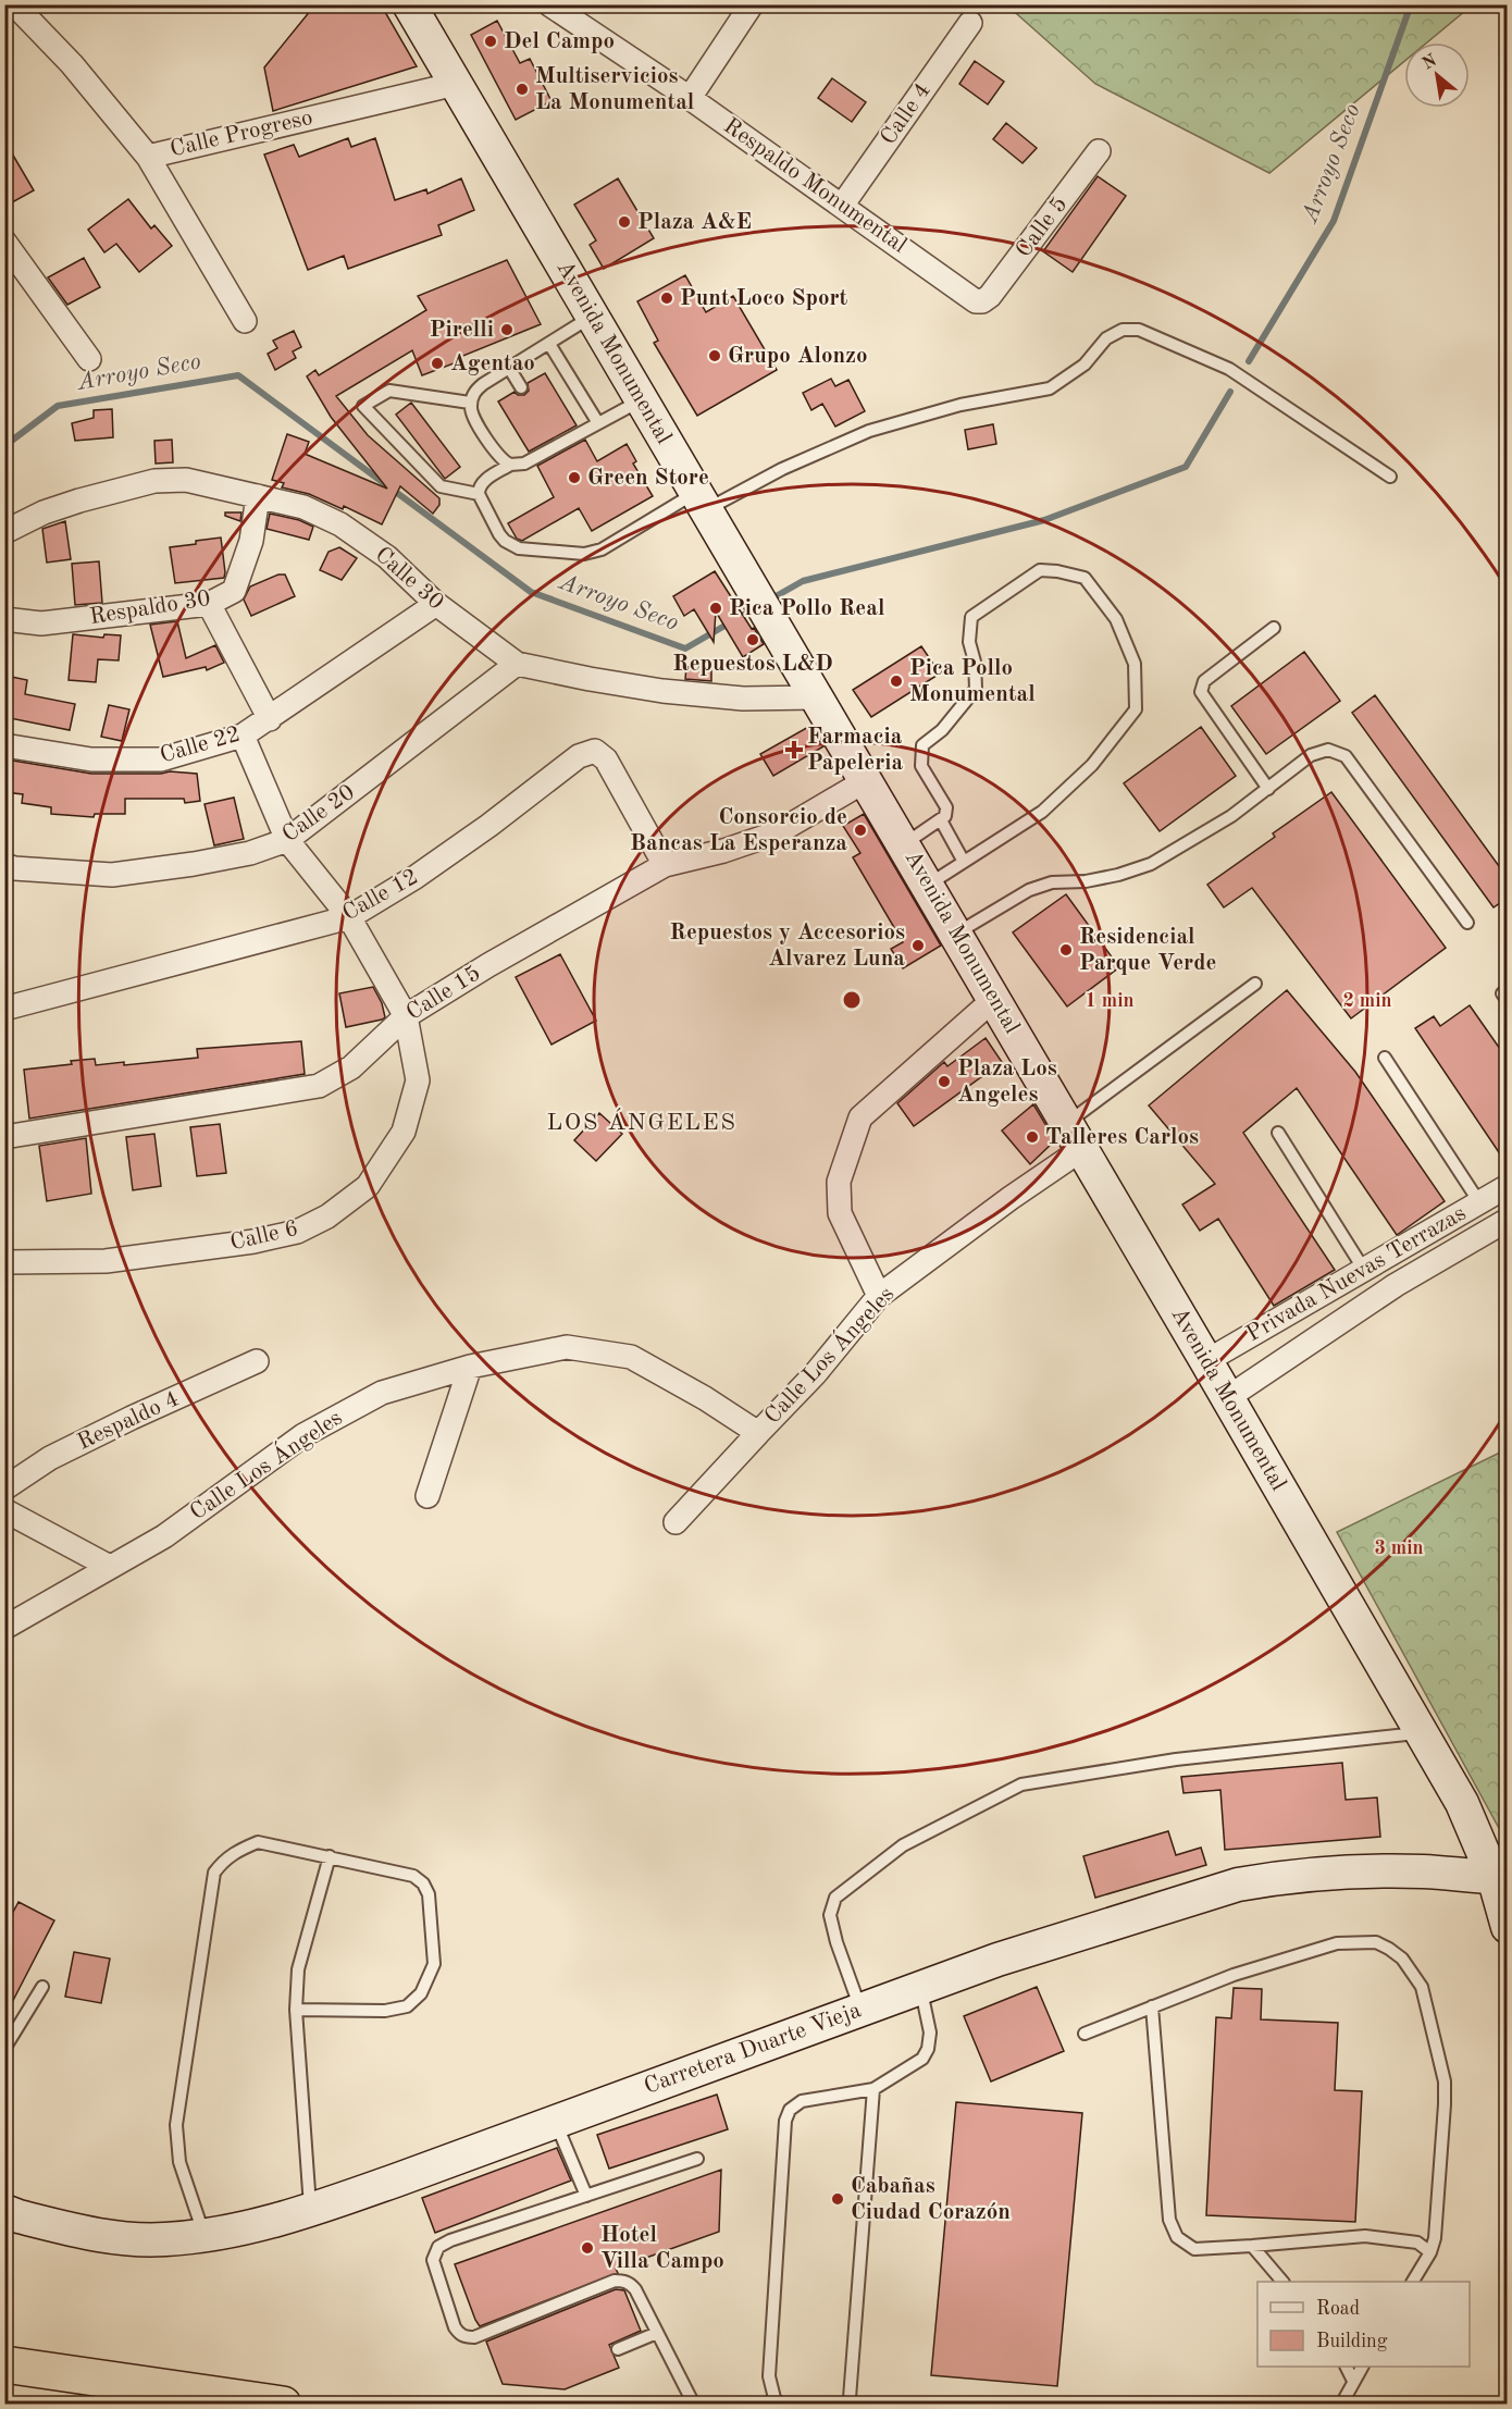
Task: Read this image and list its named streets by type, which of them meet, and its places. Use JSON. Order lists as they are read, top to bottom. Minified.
{"streets":{"main road":["Avenida Monumental","Carretera Duarte Vieja"],"street":["Calle 4","Calle Progreso","Respaldo Monumental","Calle 5","Calle 30","Respaldo 30","Calle 22","Calle 20","Calle 12","Calle 15","Calle 6","Privada Nuevas Terrazas","Calle Los Ángeles","Respaldo 4"]},"crossings":[["Calle 4","Respaldo Monumental"],["Calle Progreso","Avenida Monumental"],["Respaldo Monumental","Calle 5"],["Avenida Monumental","Calle 30"],["Avenida Monumental","Calle 15"],["Avenida Monumental","Privada Nuevas Terrazas"],["Avenida Monumental","Calle Los Ángeles"],["Avenida Monumental","Carretera Duarte Vieja"],["Calle 30","Respaldo 30"],["Calle 30","Calle 22"],["Calle 30","Calle 20"],["Calle 22","Calle 6"],["Calle 20","Calle 6"],["Calle 12","Calle 15"],["Calle 12","Calle 6"],["Calle 15","Calle 6"]],"districts":["LOS ÁNGELES"],"water":["Arroyo Seco"],"places":{"other":["Del Campo","Multiservicios La Monumental","Plaza A&E","Punt Loco Sport","Pirelli","Grupo Alonzo","Agentao","Green Store","Pica Pollo Real","Repuestos L&D","Pica Pollo Monumental","Consorcio de Bancas La Esperanza","Repuestos y Accesorios Alvarez Luna","Residencial Parque Verde","Plaza Los Angeles","Talleres Carlos","Cabañas Ciudad Corazón","Hotel Villa Campo"],"health":["Farmacia Papeleria"]},"legend":["Road","Building"],"north":"top left","rings":["1 min","2 min","3 min"]}
